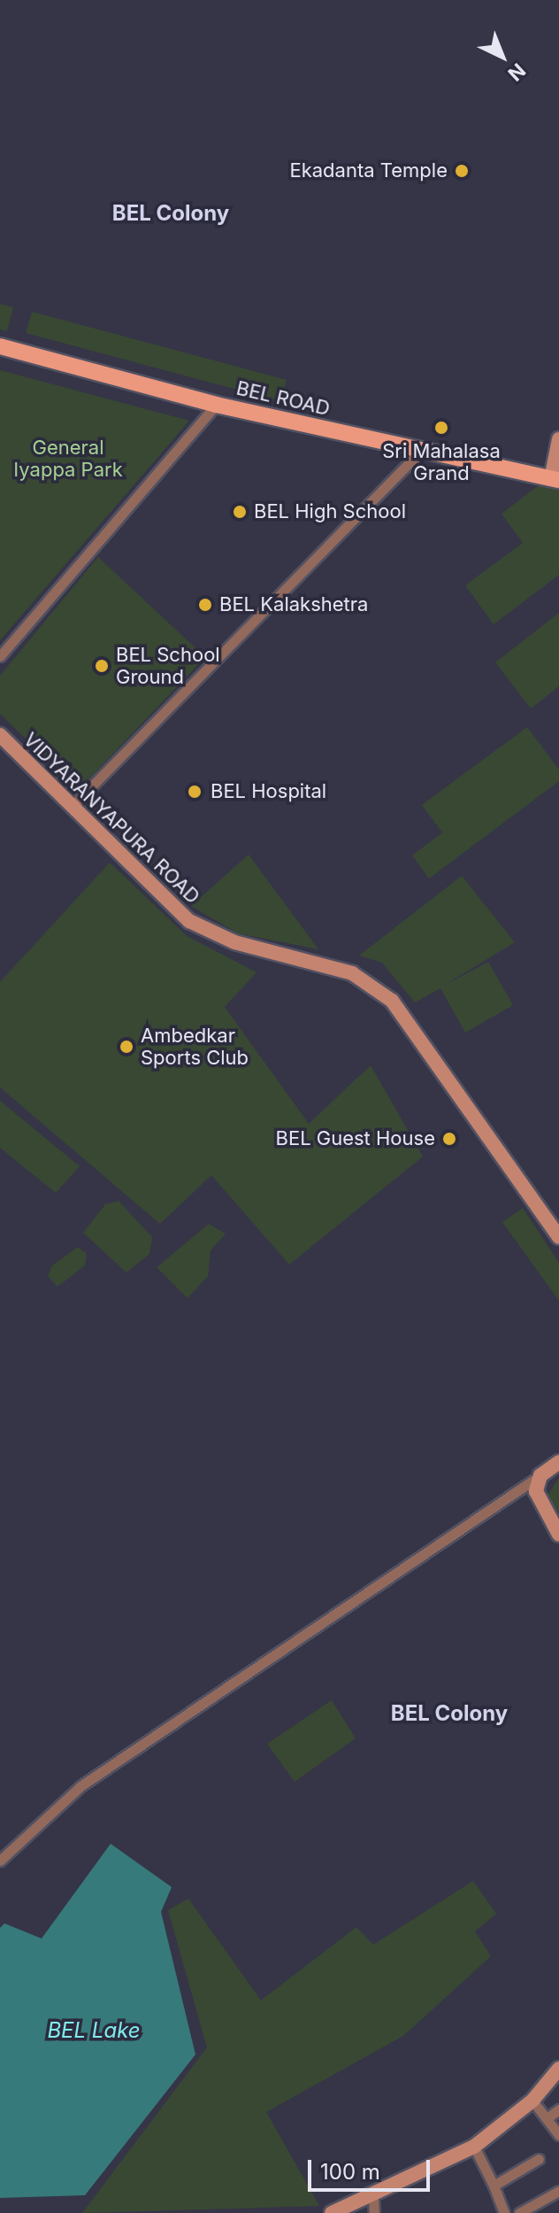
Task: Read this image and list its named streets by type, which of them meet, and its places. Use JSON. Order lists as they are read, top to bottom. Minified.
{"streets":{"main road":["BEL ROAD","VIDYARANYAPURA ROAD"]},"districts":["BEL Colony","BEL Colony"],"water":["BEL Lake"],"parks":["General Iyappa Park"],"places":["Ekadanta Temple","Sri Mahalasa Grand","BEL High School","BEL Kalakshetra","BEL School Ground","BEL Hospital","Ambedkar Sports Club","BEL Guest House"],"scale_bar":"100 m","north":"bottom right"}
